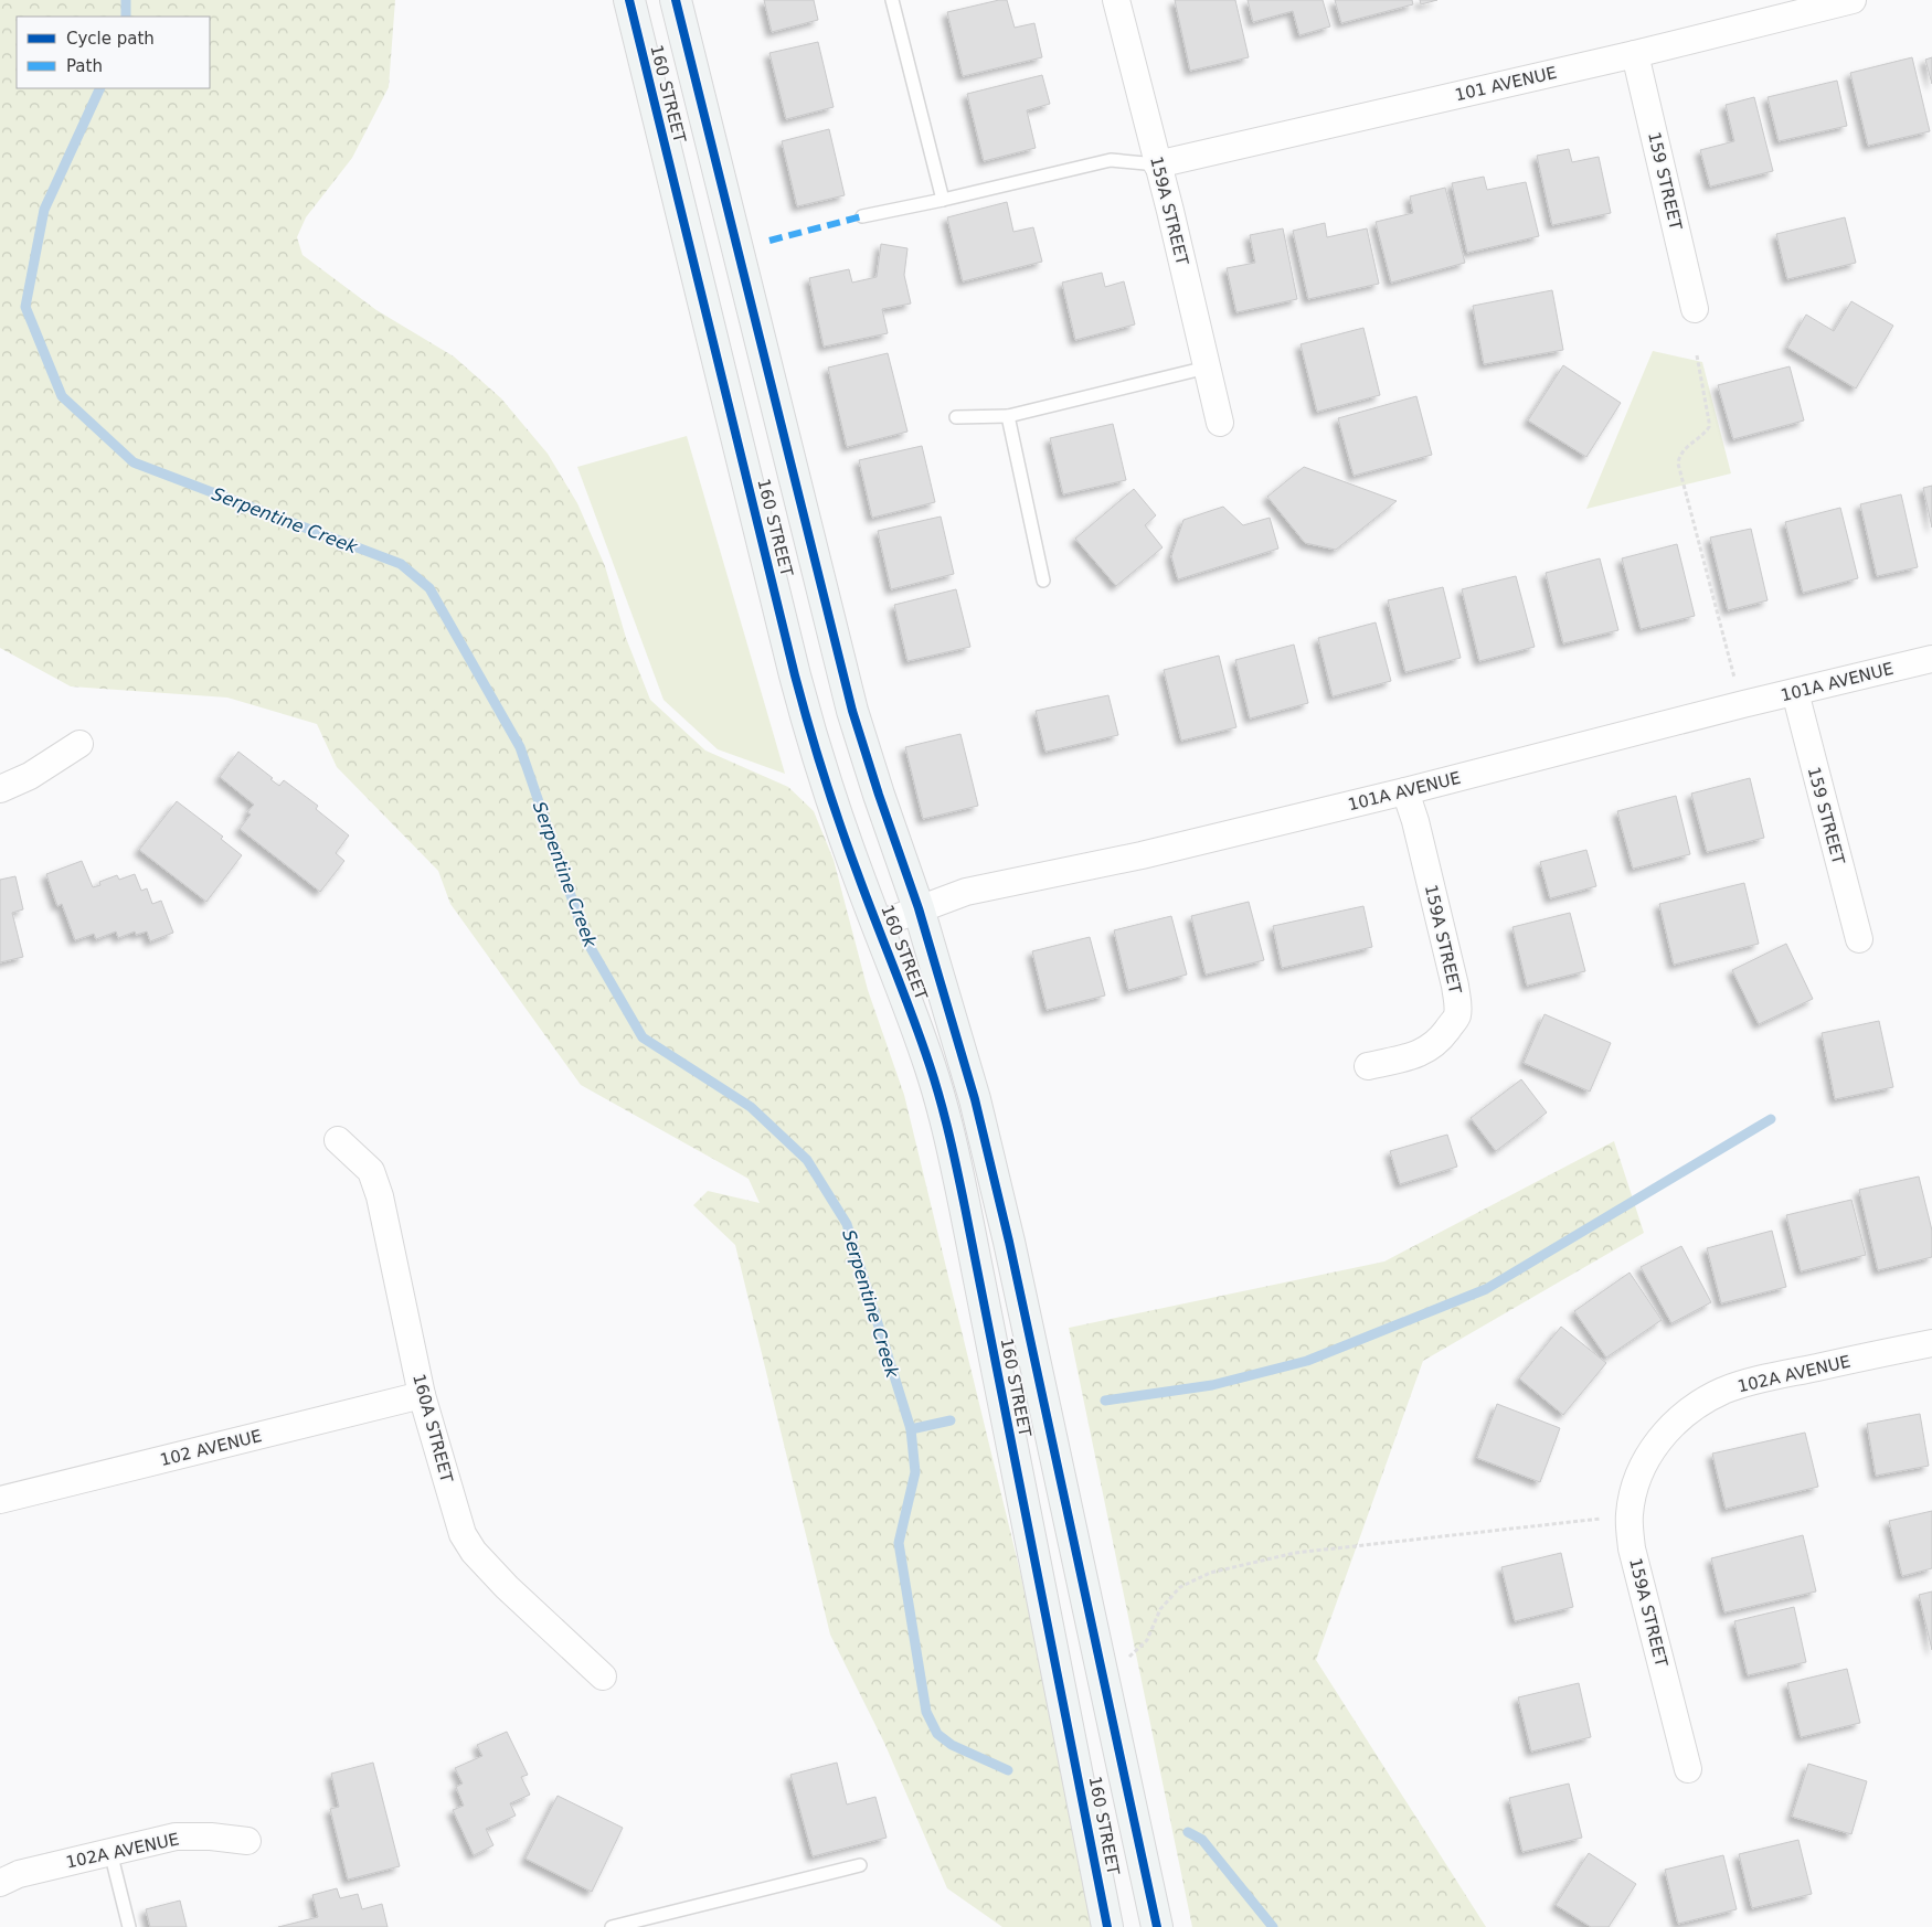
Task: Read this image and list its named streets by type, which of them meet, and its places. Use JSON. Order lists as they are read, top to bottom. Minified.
{"streets":{"main road":["160 STREET"],"street":["101 AVENUE","159 STREET","159A STREET","101A AVENUE","102A AVENUE","160A STREET","102 AVENUE"]},"crossings":[["101 AVENUE","159 STREET"],["101 AVENUE","159A STREET"],["160 STREET","101A AVENUE"],["159 STREET","101A AVENUE"],["159A STREET","101A AVENUE"],["159A STREET","102A AVENUE"],["160A STREET","102 AVENUE"]],"water":["Serpentine Creek"],"legend":["Cycle path","Path"]}
